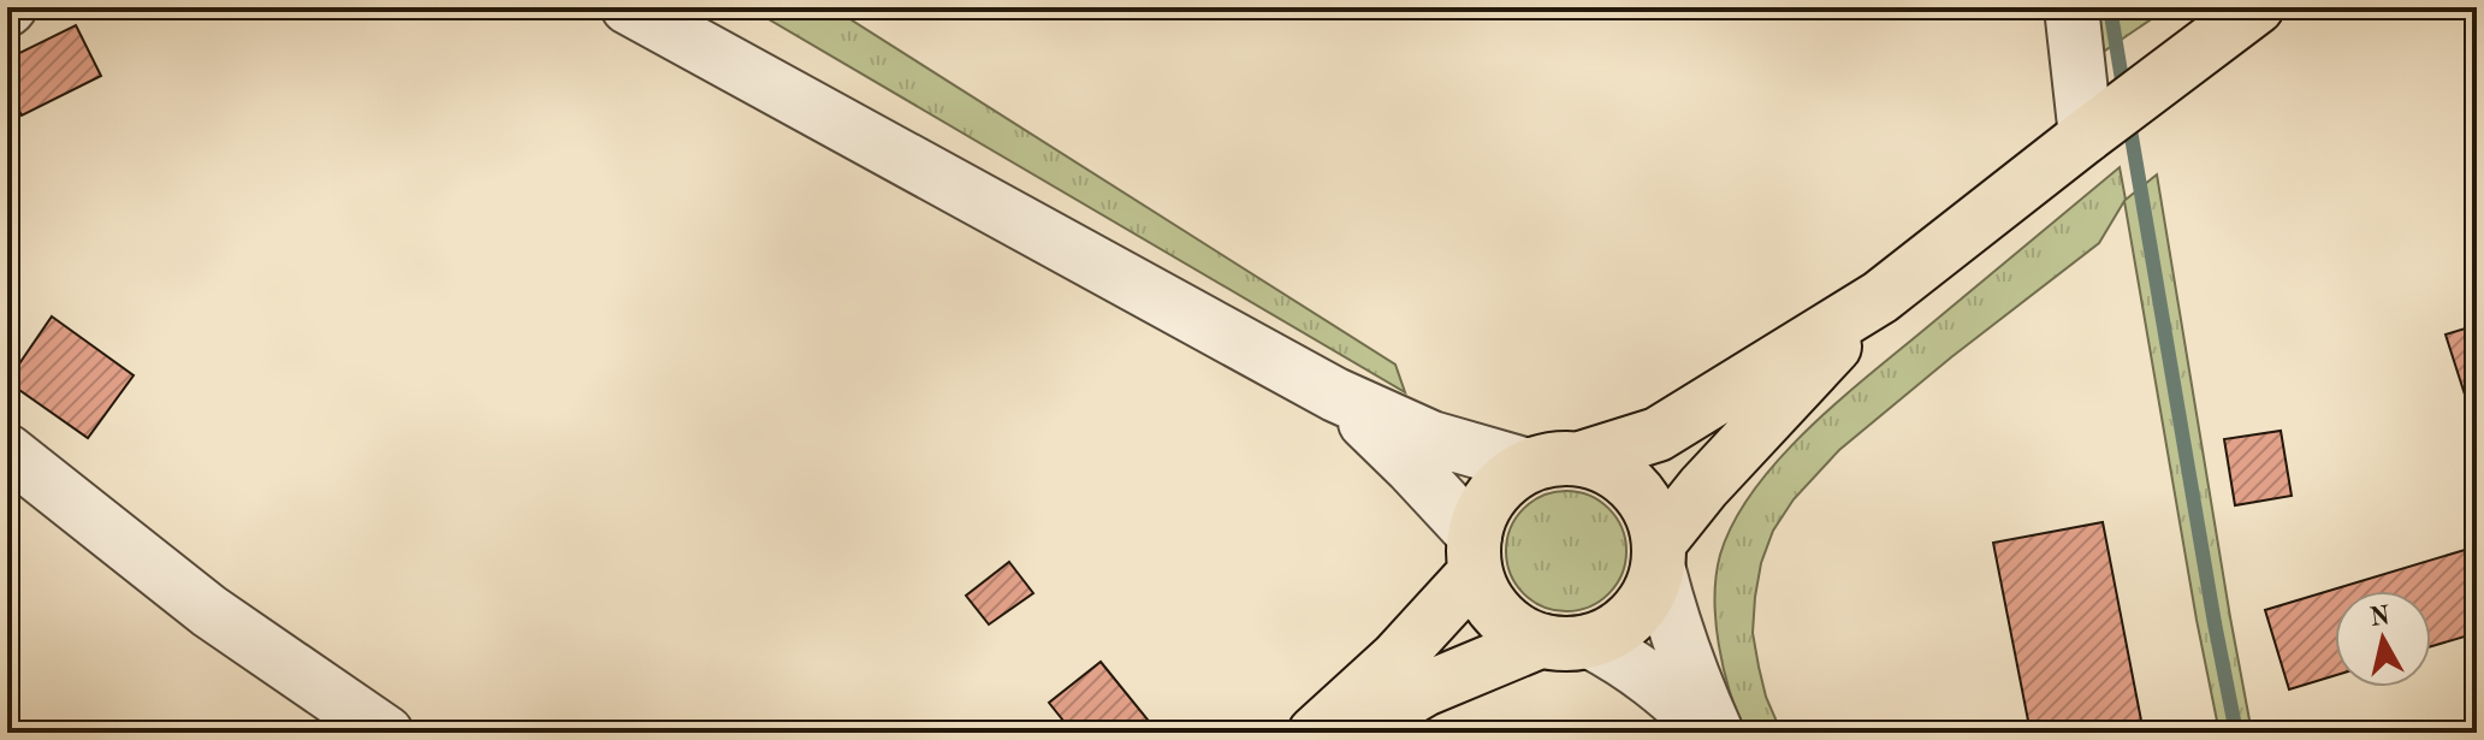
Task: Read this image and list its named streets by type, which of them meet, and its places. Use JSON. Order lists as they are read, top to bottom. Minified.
{"north":"top"}
